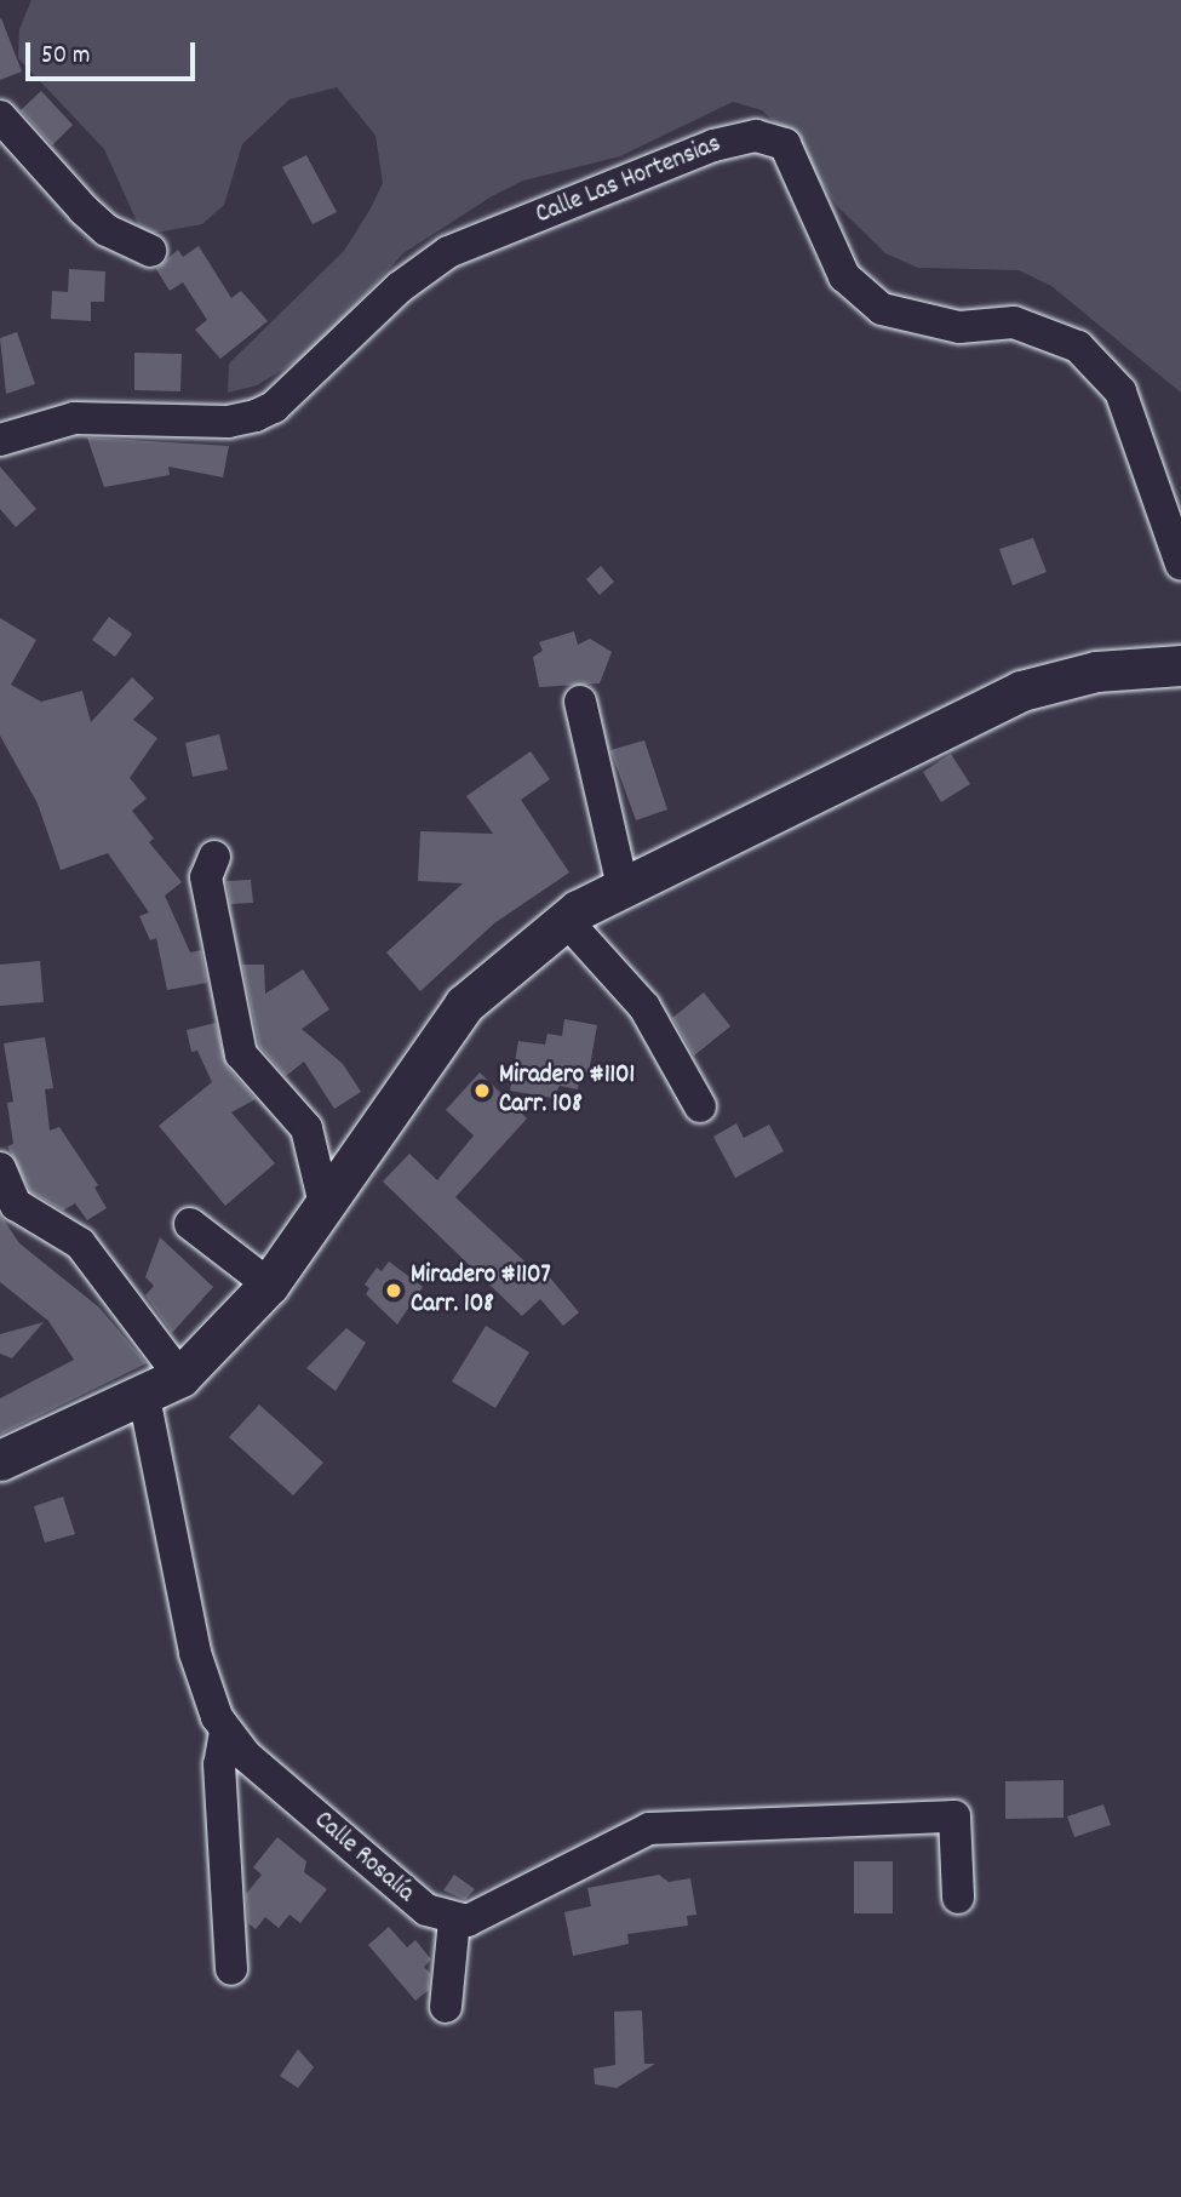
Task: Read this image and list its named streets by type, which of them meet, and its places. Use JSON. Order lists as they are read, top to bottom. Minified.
{"streets":{"street":["Calle Las Hortensias","Calle Rosalía"]},"places":["Miradero #1101 Carr. 108","Miradero #1107 Carr. 108"],"scale_bar":"50 m"}
